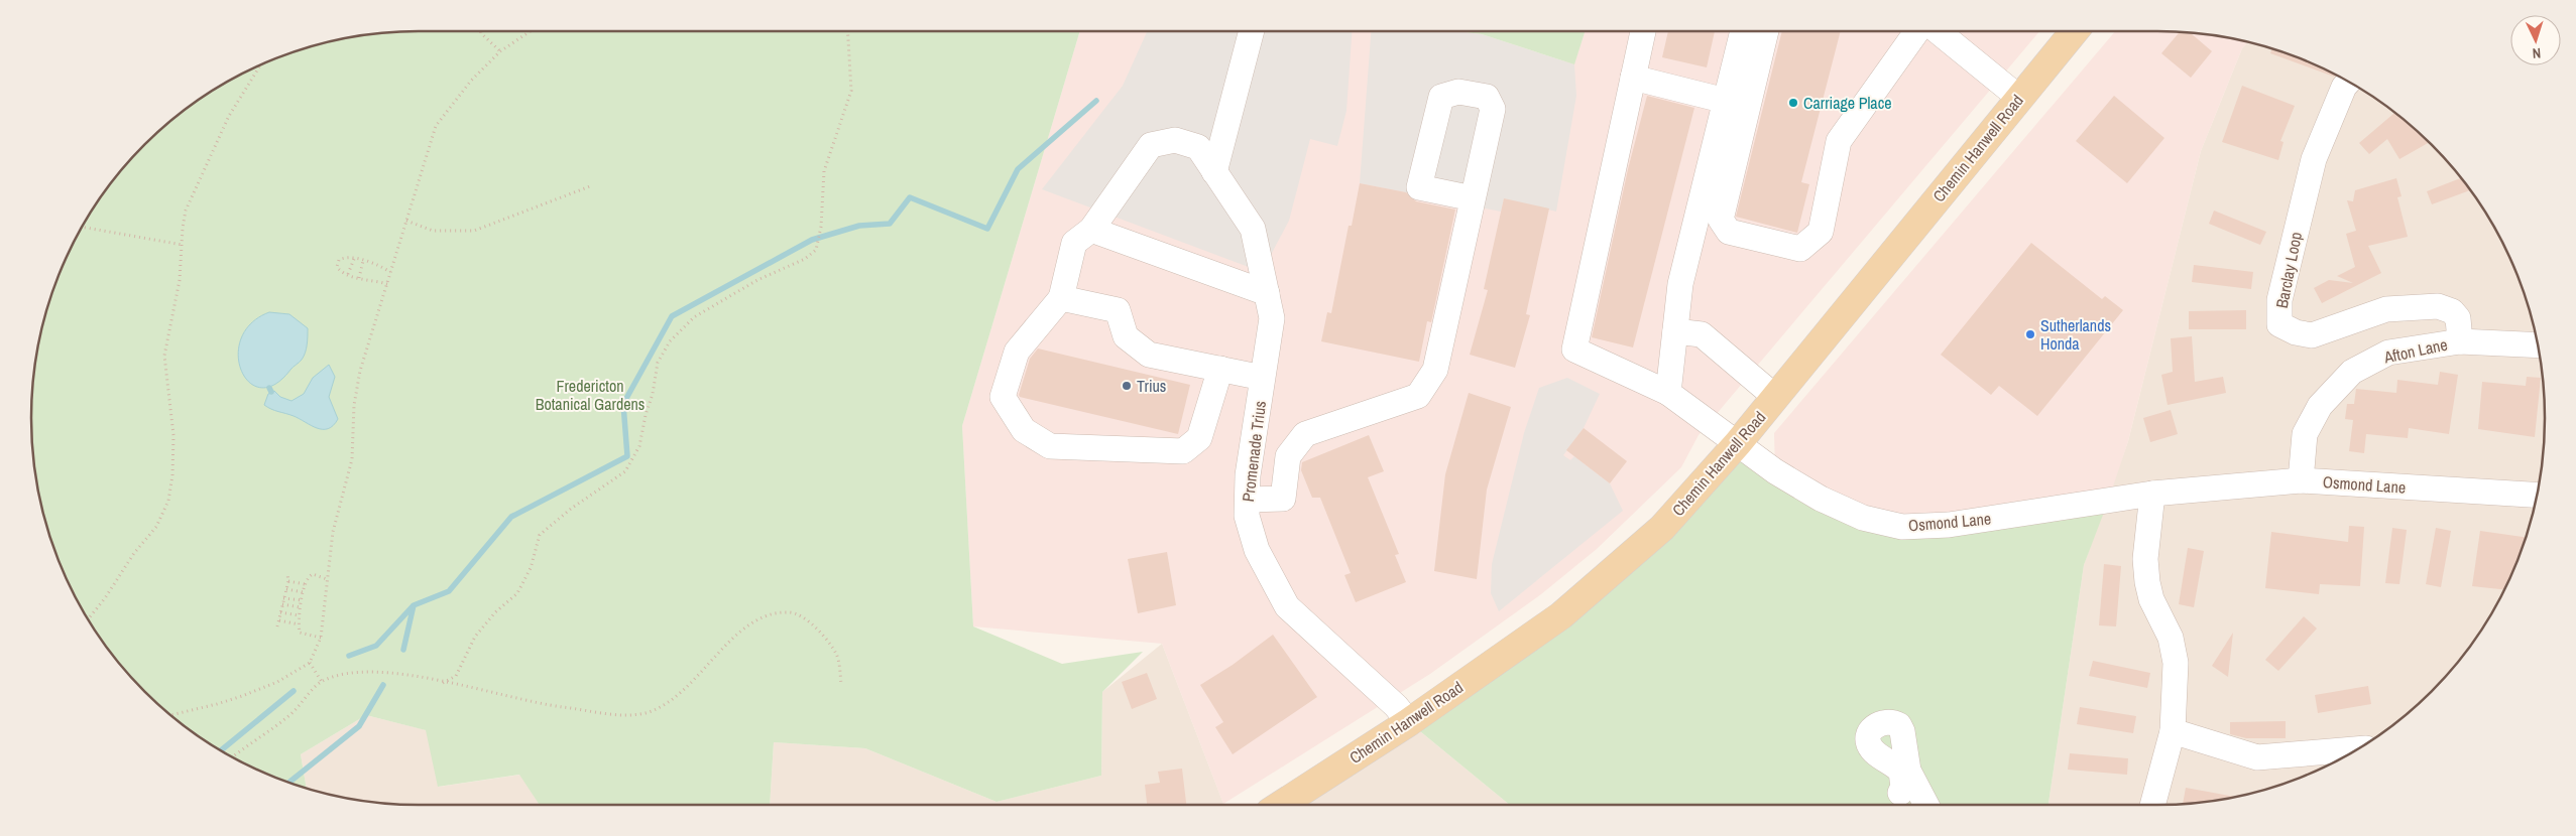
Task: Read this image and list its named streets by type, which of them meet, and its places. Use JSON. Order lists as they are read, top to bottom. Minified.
{"streets":{"main road":["Chemin Hanwell Road"],"street":["Barclay Loop","Afton Lane","Promenade Trius","Osmond Lane"]},"crossings":[["Chemin Hanwell Road","Promenade Trius"],["Chemin Hanwell Road","Osmond Lane"],["Barclay Loop","Afton Lane"],["Afton Lane","Osmond Lane"]],"parks":["Fredericton Botanical Gardens"],"places":["Carriage Place","Sutherlands Honda","Trius"],"north":"bottom"}
